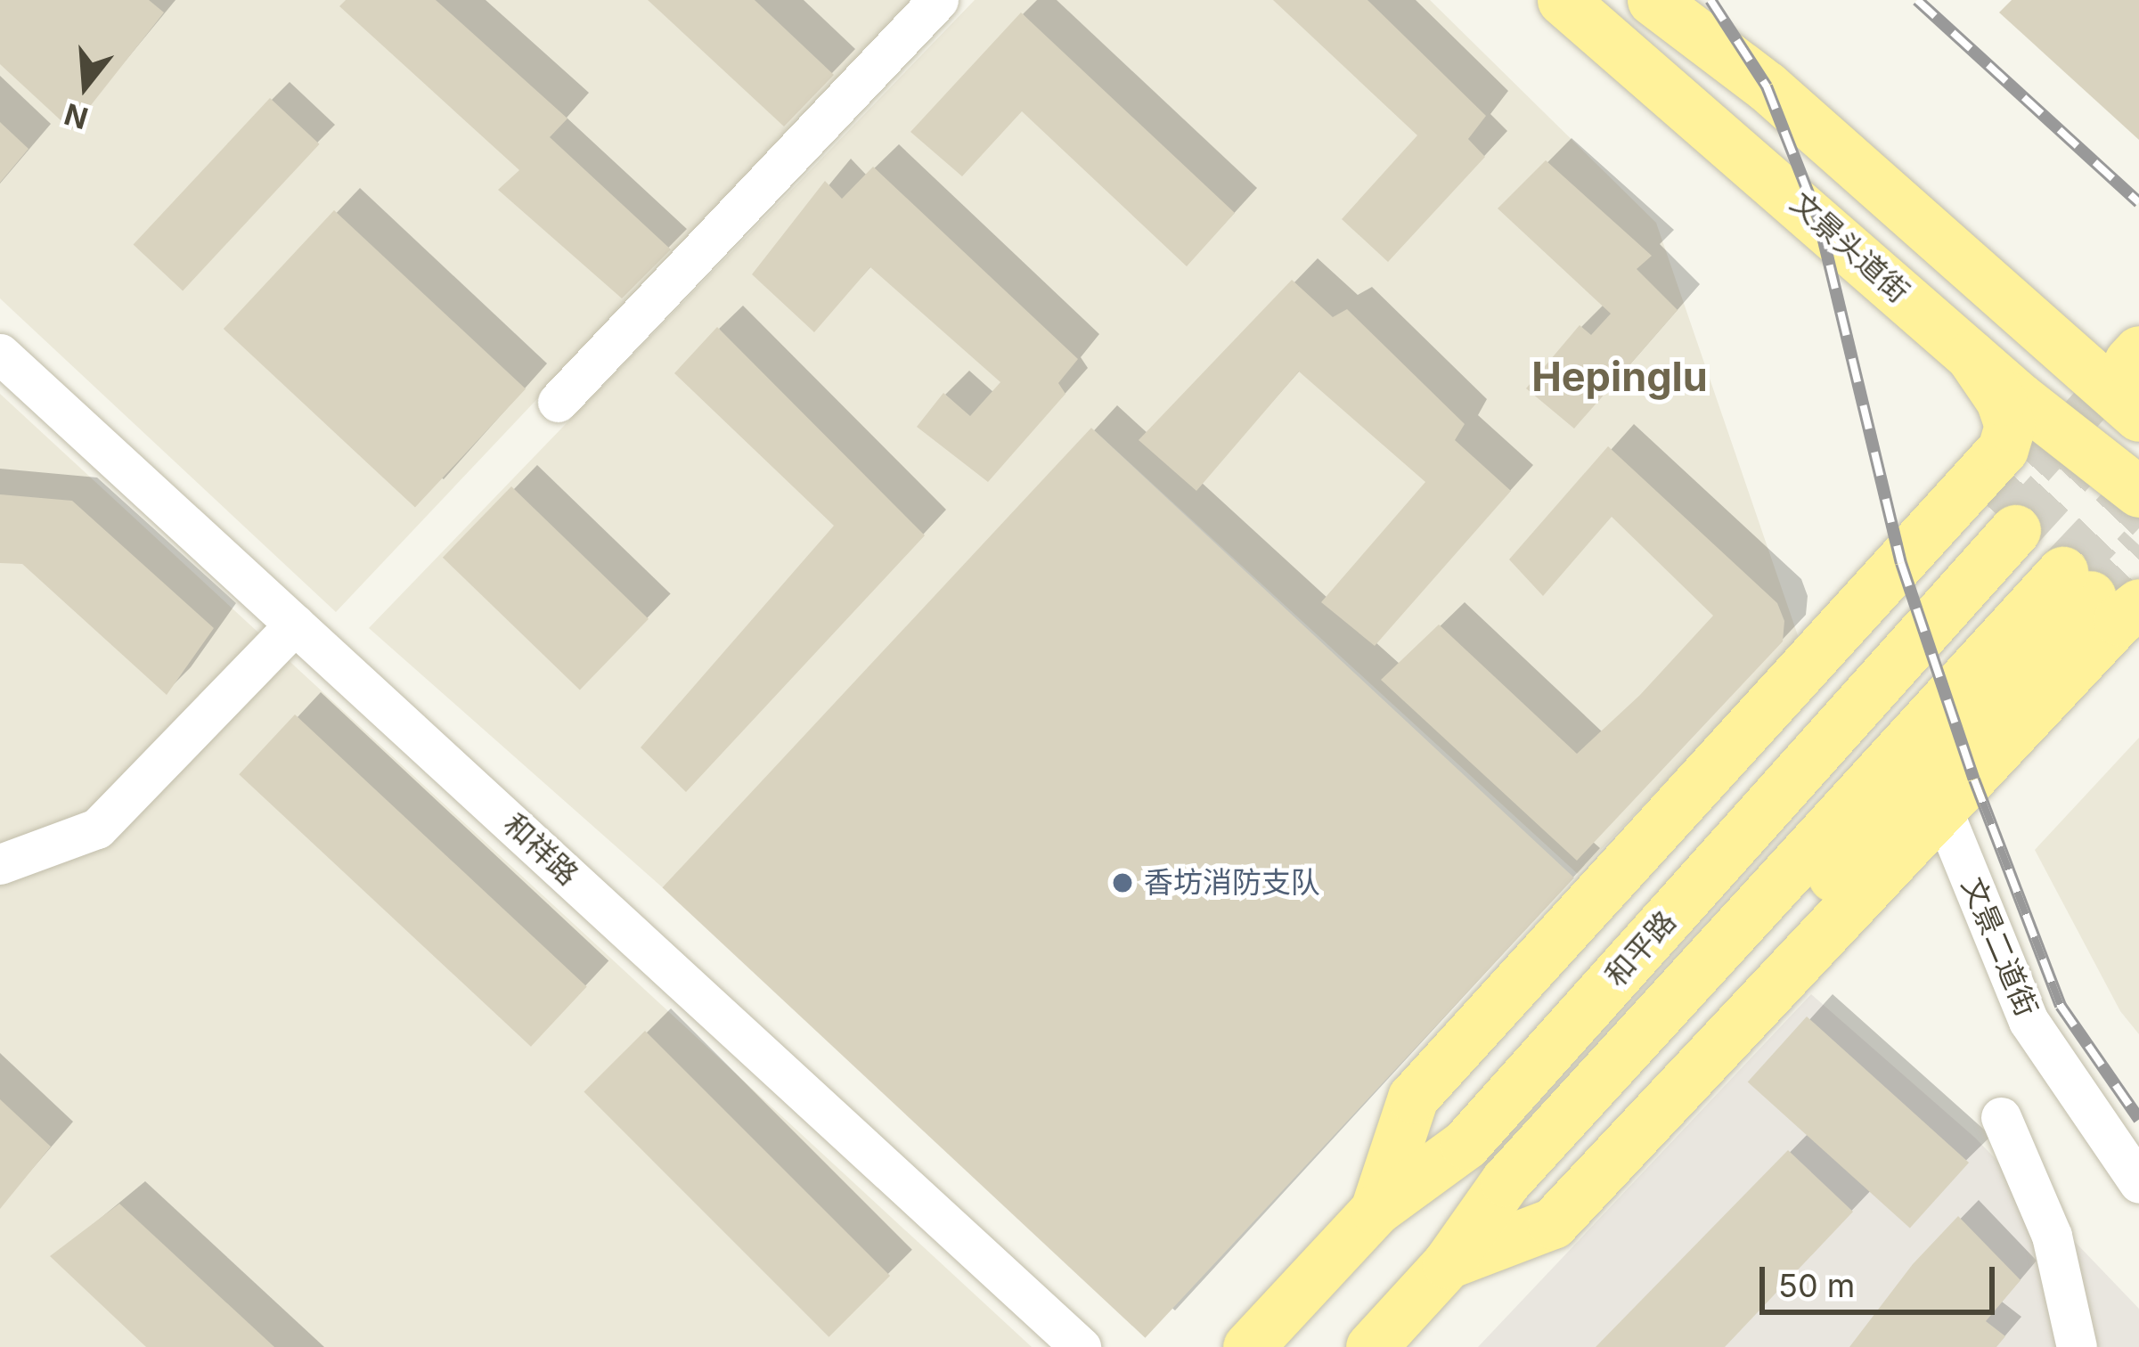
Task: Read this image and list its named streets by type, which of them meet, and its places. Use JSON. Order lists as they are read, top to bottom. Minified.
{"streets":{"main road":["文景头道街"],"street":["和祥路","文景二道街"]},"districts":["Hepinglu"],"places":["香坊消防支队"],"scale_bar":"50 m","north":"bottom"}
